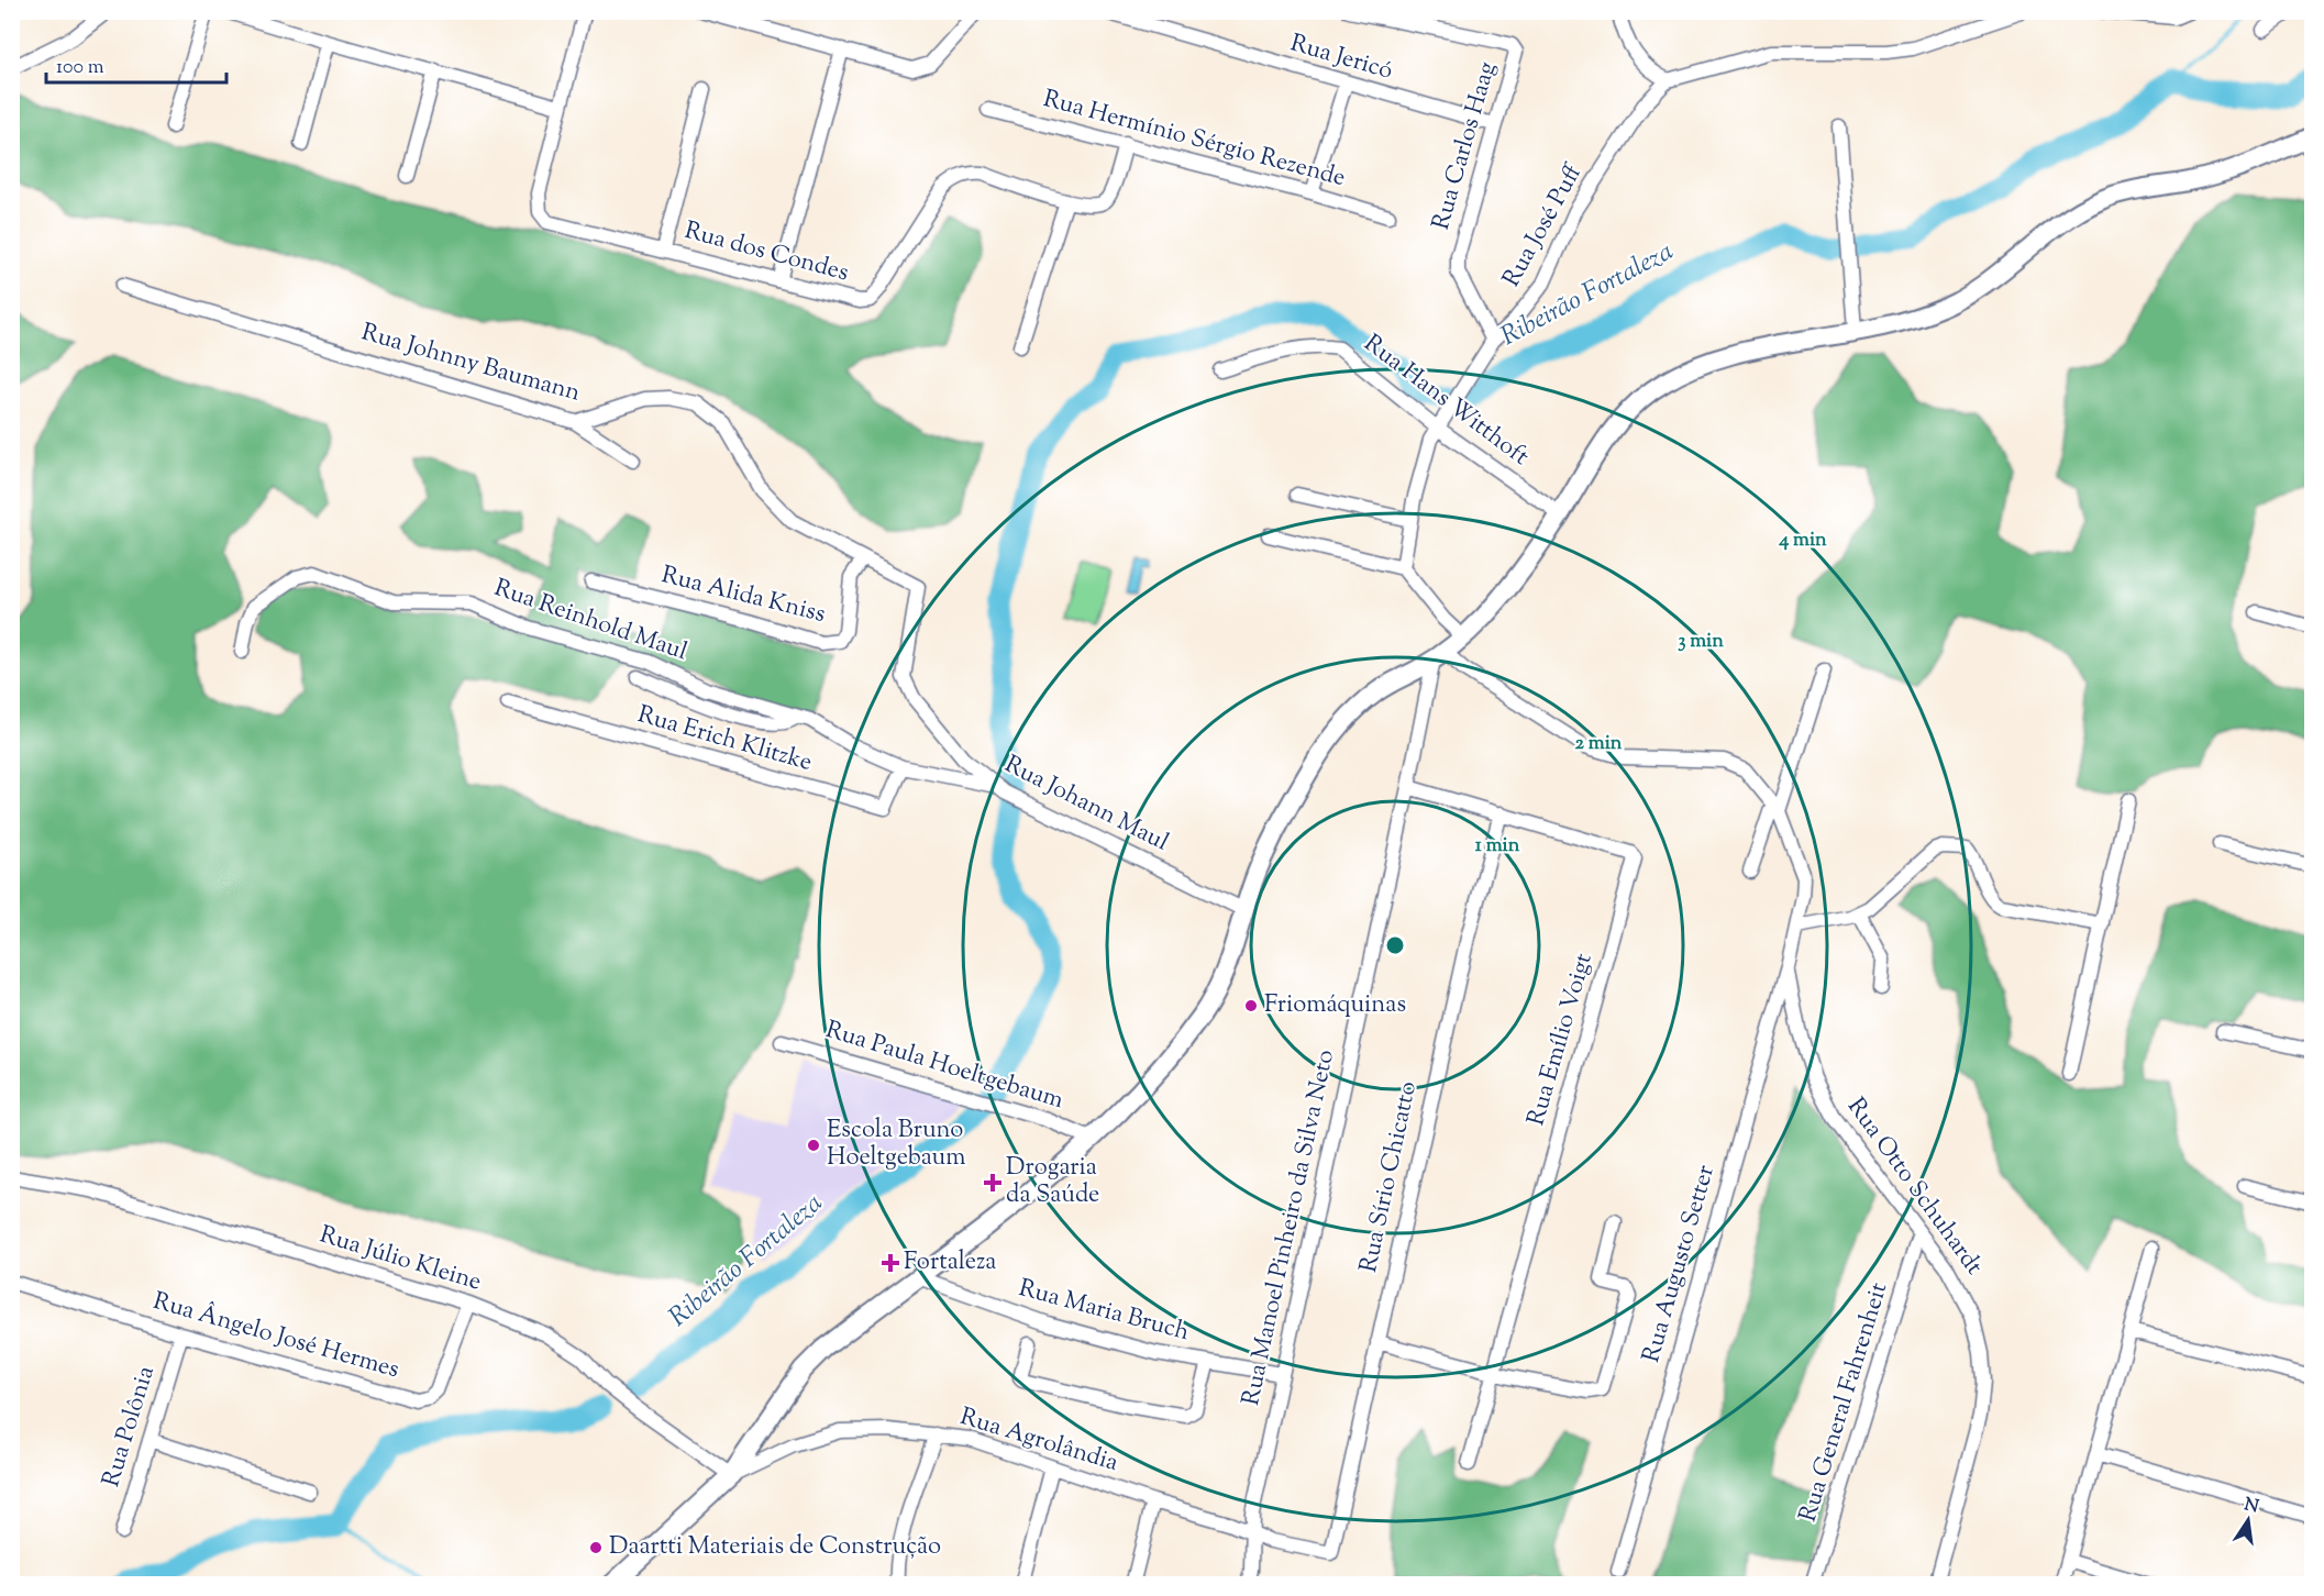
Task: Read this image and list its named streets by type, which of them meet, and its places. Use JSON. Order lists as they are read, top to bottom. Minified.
{"streets":{"street":["Rua Jericó","Rua Hermínio Sérgio Rezende","Rua Carlos Haag","Rua José Puff","Rua dos Condes","Rua Johnny Baumann","Rua Hans Witthoft","Rua Alida Kniss","Rua Reinhold Maul","Rua Erich Klitzke","Rua Johann Maul","Rua Emílio Voigt","Rua Paula Hoeltgebaum","Rua Sírio Chicatto","Rua Otto Schuhardt","Rua Manoel Pinheiro da Silva Neto","Rua Júlio Kleine","Rua Augusto Setter","Rua Maria Bruch","Rua Ângelo José Hermes","Rua General Fahrenheit","Rua Polônia","Rua Agrolândia"]},"crossings":[["Rua Jericó","Rua Carlos Haag"],["Rua Hermínio Sérgio Rezende","Rua dos Condes"],["Rua Carlos Haag","Rua José Puff"],["Rua José Puff","Rua Hans Witthoft"],["Rua Johnny Baumann","Rua Alida Kniss"],["Rua Johnny Baumann","Rua Johann Maul"],["Rua Alida Kniss","Rua Johann Maul"],["Rua Reinhold Maul","Rua Erich Klitzke"],["Rua Reinhold Maul","Rua Johann Maul"],["Rua Emílio Voigt","Rua Sírio Chicatto"],["Rua Emílio Voigt","Rua Manoel Pinheiro da Silva Neto"],["Rua Sírio Chicatto","Rua Agrolândia"],["Rua Otto Schuhardt","Rua Manoel Pinheiro da Silva Neto"],["Rua Otto Schuhardt","Rua Augusto Setter"],["Rua Otto Schuhardt","Rua General Fahrenheit"],["Rua Manoel Pinheiro da Silva Neto","Rua Maria Bruch"],["Rua Manoel Pinheiro da Silva Neto","Rua Agrolândia"],["Rua Júlio Kleine","Rua Ângelo José Hermes"],["Rua Júlio Kleine","Rua Agrolândia"],["Rua Ângelo José Hermes","Rua Polônia"]],"water":["Ribeirão Fortaleza"],"places":{"other":["Friomáquinas","Escola Bruno Hoeltgebaum","Daartti Materiais de Construção"],"health":["Drogaria da Saúde","Fortaleza"]},"scale_bar":"100 m","north":"top","rings":["4 min","3 min","2 min","1 min"]}
